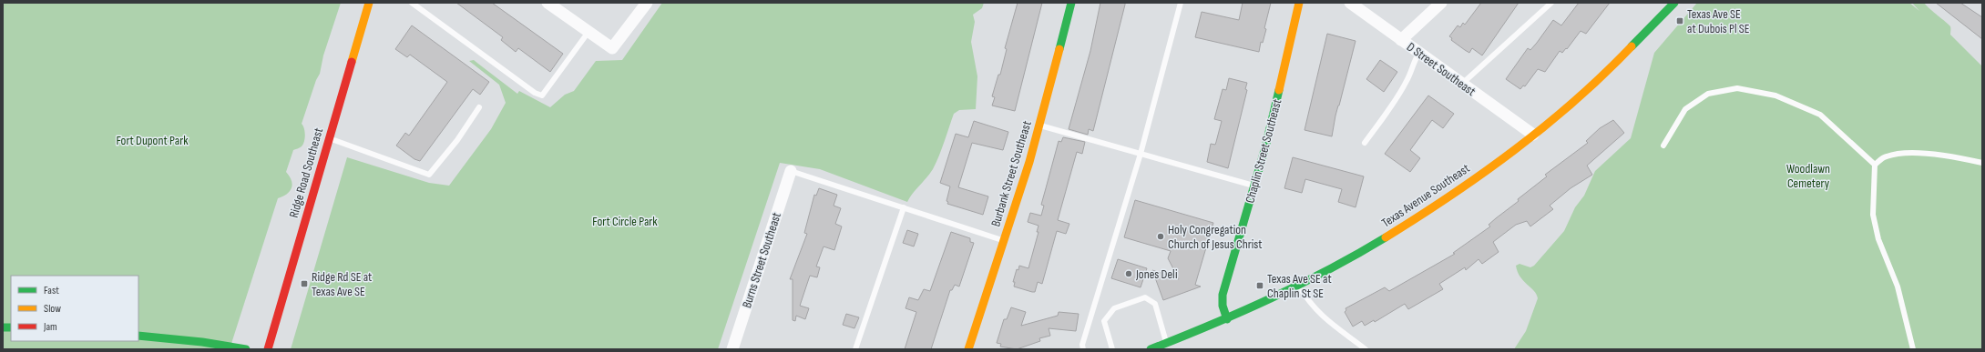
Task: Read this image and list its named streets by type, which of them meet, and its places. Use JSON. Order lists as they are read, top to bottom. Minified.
{"streets":{"main road":["Chaplin Street Southeast","Ridge Road Southeast","Burbank Street Southeast","Texas Avenue Southeast"],"street":["D Street Southeast","Burns Street Southeast"]},"crossings":[["D Street Southeast","Texas Avenue Southeast"],["Chaplin Street Southeast","Texas Avenue Southeast"]],"parks":["Fort Dupont Park","Woodlawn Cemetery","Fort Circle Park"],"places":{"transit":["Texas Ave SE at Dubois Pl SE","Ridge Rd SE at Texas Ave SE","Texas Ave SE at Chaplin St SE"],"other":["Holy Congregation Church of Jesus Christ","Jones Deli"]},"legend":["Fast","Slow","Jam"]}
